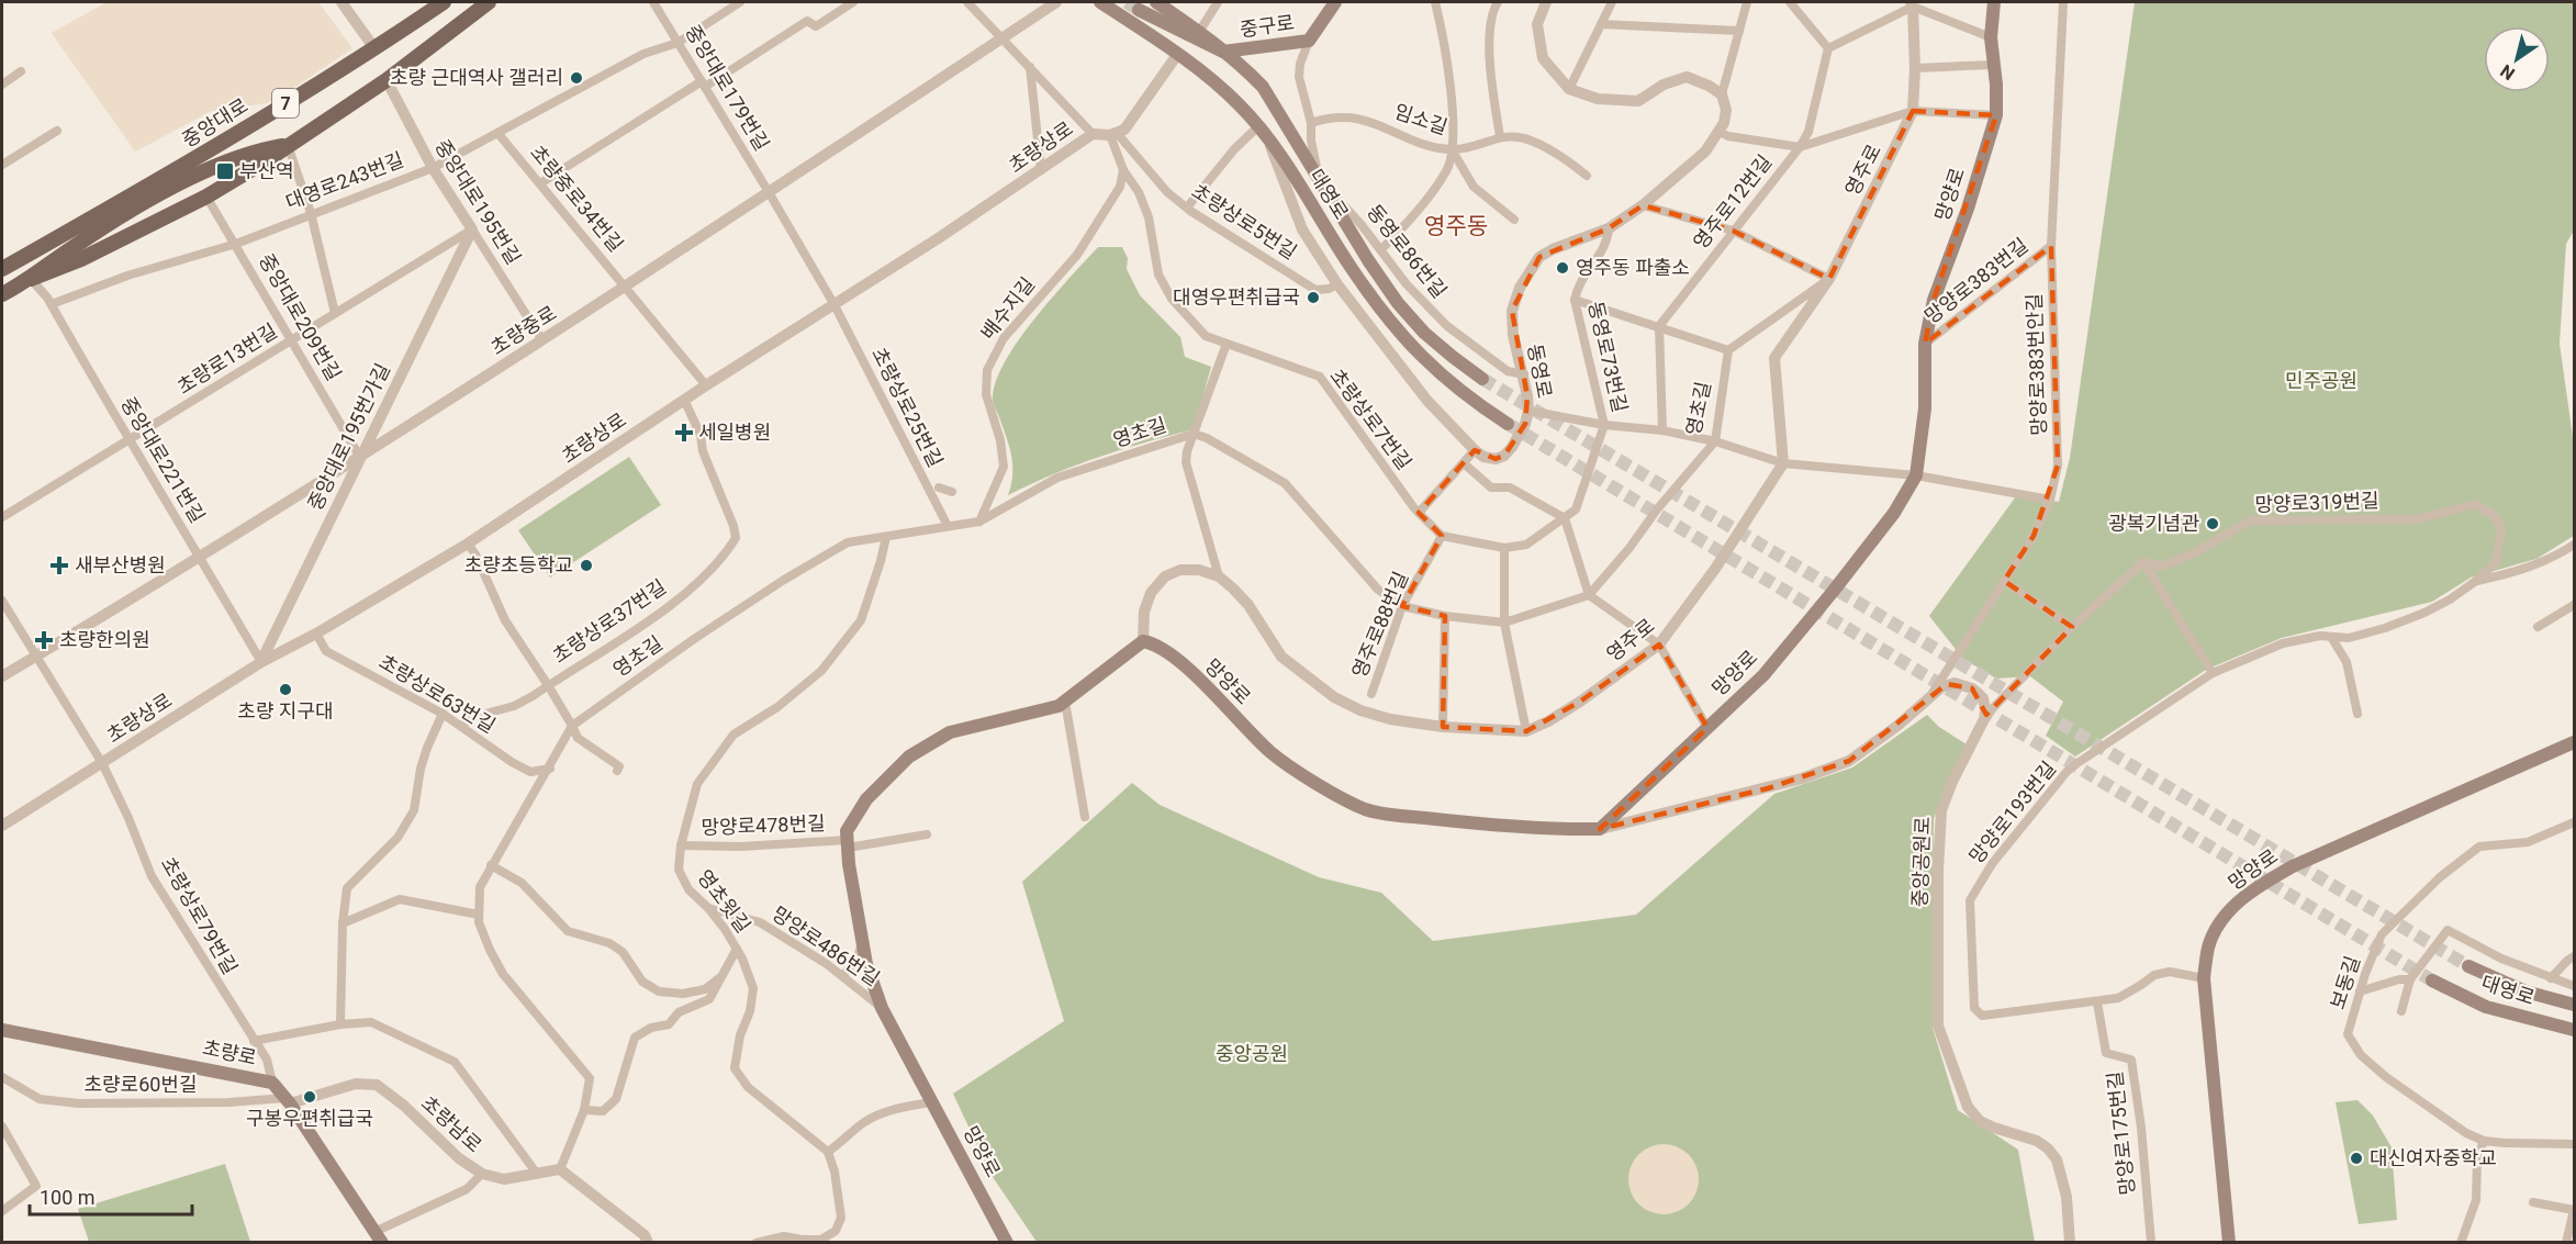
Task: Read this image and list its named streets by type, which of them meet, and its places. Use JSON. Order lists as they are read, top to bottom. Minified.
{"streets":{"main road":["중구로","7","중앙대로","대영로","망양로","초량로"],"street":["중앙대로179번길","임소길","초량상로","영주로","대영로243번길","초량중로34번길","중앙대로195번길","영주로12번길","초량상로5번길","동영로86번길","망양로383번길","배수지길","중앙대로209번길","초량중로","동영로73번길","초량로13번길","망양로383번안길","동영로","초량상로25번길","영초길","초량상로7번길","중앙대로195번가길","중앙대로221번길","망양로319번길","초량상로37번길","영주로88번길","초량상로63번길","망양로193번길","망양로478번길","중앙공원로","영초윗길","초량상로79번길","망양로486번길","보동길","초량로60번길","초량남로","망양로175번길"]},"crossings":[["중구로","대영로"],["중앙대로179번길","초량상로"],["중앙대로179번길","대영로243번길"],["중앙대로179번길","초량중로"],["중앙대로179번길","초량상로25번길"],["중앙대로","중앙대로195번길"],["중앙대로","중앙대로209번길"],["중앙대로","중앙대로221번길"],["초량상로","초량중로34번길"],["초량상로","초량상로5번길"],["초량상로","초량상로25번길"],["초량상로","초량상로7번길"],["초량상로","중앙대로195번가길"],["초량상로","중앙대로221번길"],["초량상로","초량상로37번길"],["초량상로","초량상로63번길"],["초량상로","초량상로79번길"],["영주로","영초길"],["대영로243번길","초량중로34번길"],["대영로243번길","중앙대로195번길"],["대영로243번길","중앙대로209번길"],["대영로243번길","중앙대로221번길"],["대영로","동영로86번길"],["망양로","망양로383번길"],["망양로","망양로193번길"],["망양로","망양로478번길"],["망양로","망양로486번길"],["초량중로34번길","초량중로"],["중앙대로195번길","초량중로"],["중앙대로195번길","초량로13번길"],["중앙대로195번길","중앙대로195번가길"],["초량상로5번길","초량상로7번길"],["동영로86번길","동영로"],["망양로383번길","망양로383번안길"],["배수지길","영초길"],["배수지길","초량상로7번길"],["중앙대로209번길","초량중로"],["중앙대로209번길","초량로13번길"],["중앙대로209번길","중앙대로195번가길"],["초량중로","중앙대로195번가길"],["초량중로","중앙대로221번길"],["초량중로","초량상로79번길"],["동영로73번길","동영로"],["동영로73번길","초량상로7번길"],["동영로73번길","영주로88번길"],["초량로13번길","중앙대로195번가길"],["초량로13번길","중앙대로221번길"],["초량상로25번길","영초길"],["영초길","영주로88번길"],["영초길","초량상로63번길"],["영초길","영초윗길"],["영초길","초량남로"],["초량상로7번길","영주로88번길"],["중앙대로195번가길","중앙대로221번길"],["망양로319번길","망양로193번길"],["초량상로37번길","초량상로63번길"],["망양로193번길","망양로175번길"],["망양로478번길","영초윗길"],["영초윗길","망양로486번길"],["초량상로79번길","초량로"],["초량로","초량로60번길"],["초량로","초량남로"],["초량로60번길","초량남로"]],"districts":["영주동"],"parks":["민주공원","중앙공원"],"places":{"other":["초량 근대역사 갤러리","영주동 파출소","대영우편취급국","광복기념관","초량초등학교","초량 지구대","구봉우편취급국","대신여자중학교"],"transit":["부산역"],"health":["세일병원","새부산병원","초량한의원"]},"scale_bar":"100 m","north":"bottom left"}
